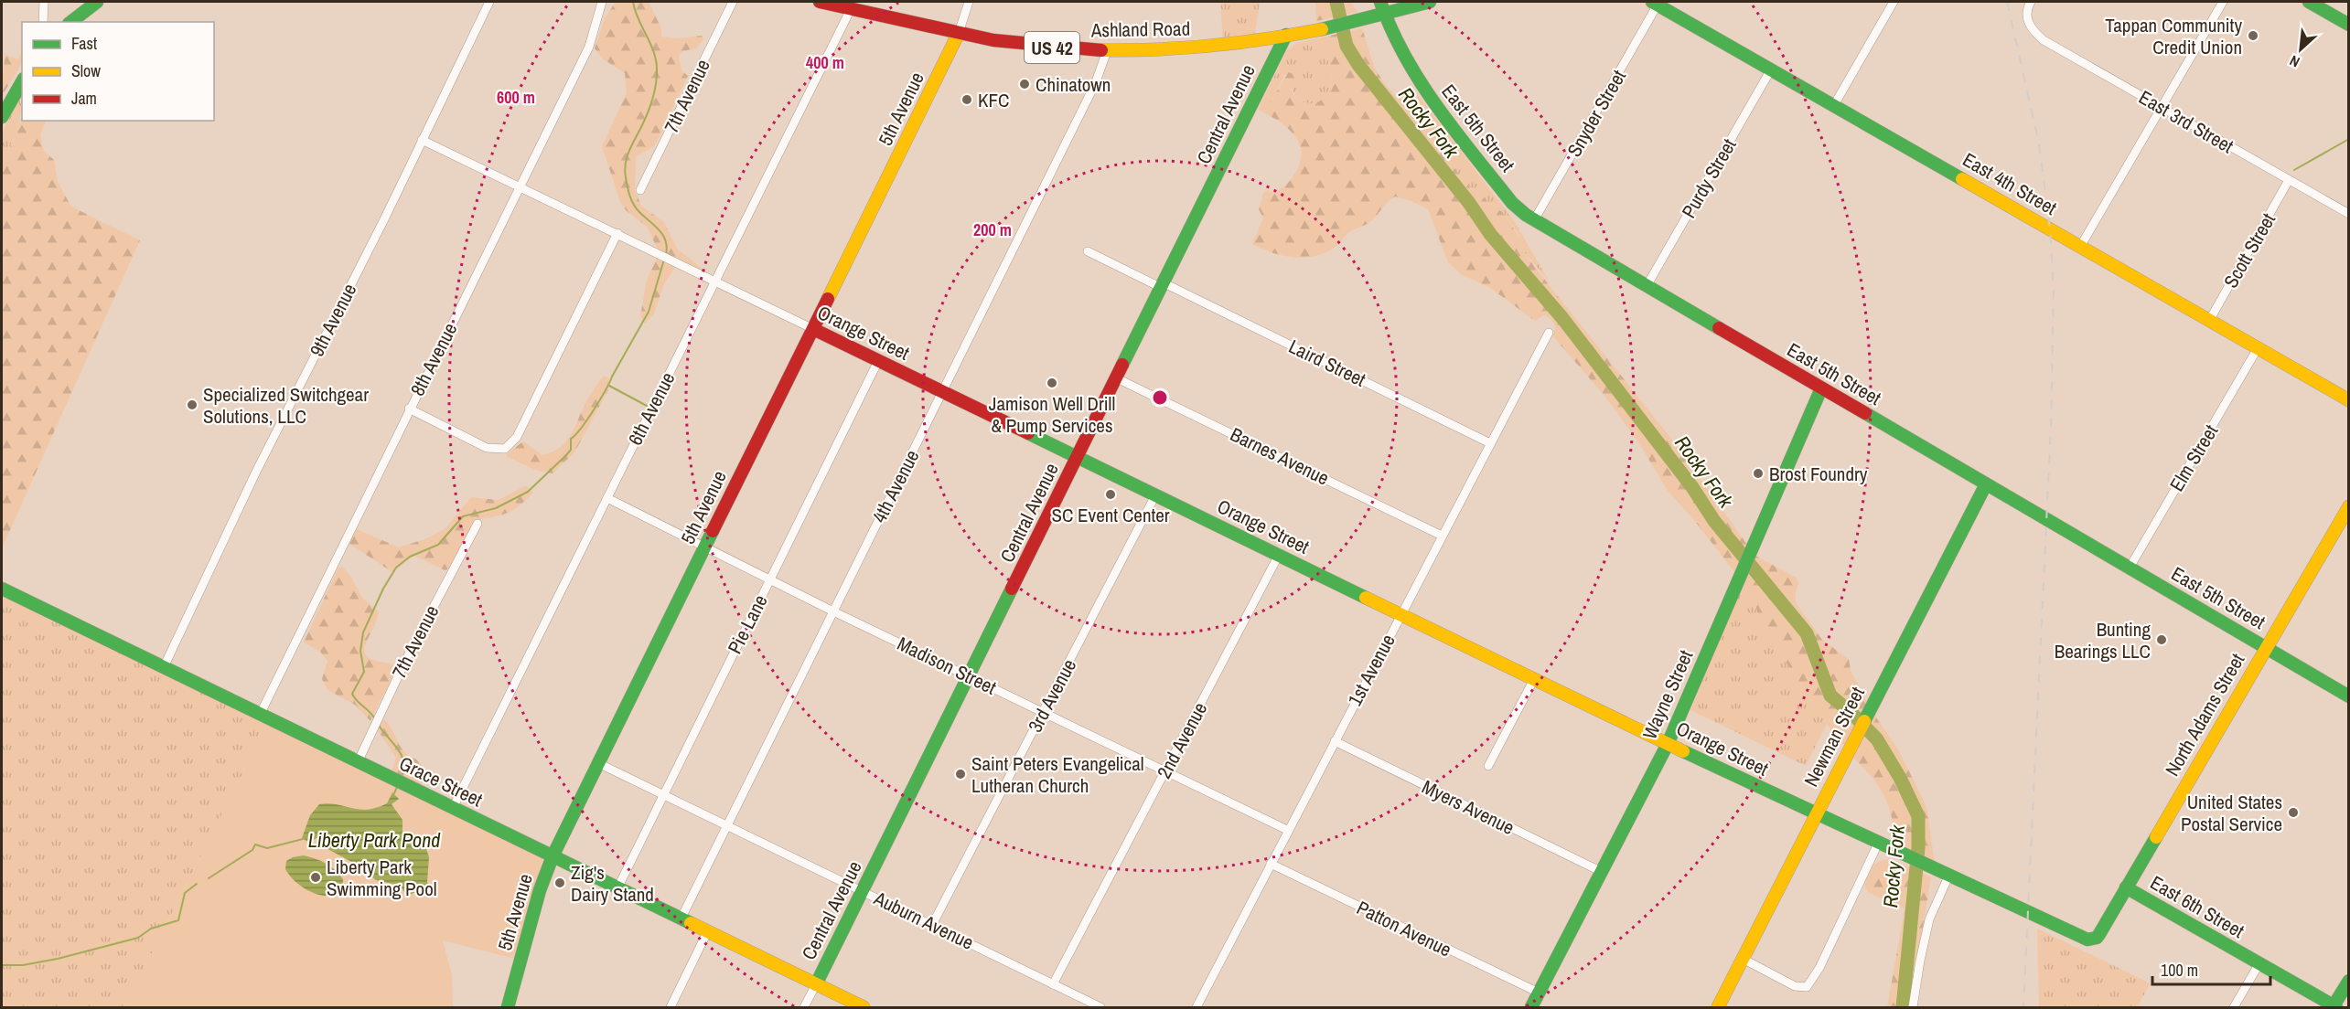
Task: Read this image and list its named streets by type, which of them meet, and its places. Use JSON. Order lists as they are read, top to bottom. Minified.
{"streets":{"main road":["Ashland Road","US 42","5th Avenue","Central Avenue","East 5th Street","East 4th Street","Orange Street","Wayne Street","North Adams Street","Newman Street","Grace Street","East 6th Street"],"street":["7th Avenue","Snyder Street","East 3rd Street","Purdy Street","Scott Street","9th Avenue","8th Avenue","Laird Street","6th Avenue","Barnes Avenue","Elm Street","4th Avenue","Pie Lane","Madison Street","1st Avenue","3rd Avenue","2nd Avenue","Myers Avenue","Auburn Avenue","Patton Avenue"]},"crossings":[["Ashland Road","5th Avenue"],["Ashland Road","Central Avenue"],["Ashland Road","East 5th Street"],["Ashland Road","6th Avenue"],["Ashland Road","4th Avenue"],["7th Avenue","Grace Street"],["5th Avenue","Orange Street"],["5th Avenue","Madison Street"],["5th Avenue","Grace Street"],["5th Avenue","Auburn Avenue"],["Snyder Street","East 5th Street"],["Snyder Street","East 4th Street"],["Central Avenue","Orange Street"],["Central Avenue","Laird Street"],["Central Avenue","Barnes Avenue"],["Central Avenue","Madison Street"],["Central Avenue","Grace Street"],["Central Avenue","Auburn Avenue"],["East 3rd Street","Scott Street"],["East 5th Street","Purdy Street"],["East 5th Street","Elm Street"],["East 5th Street","Wayne Street"],["East 5th Street","North Adams Street"],["East 5th Street","Newman Street"],["Purdy Street","East 4th Street"],["East 4th Street","Scott Street"],["East 4th Street","Elm Street"],["9th Avenue","Orange Street"],["9th Avenue","Grace Street"],["Orange Street","8th Avenue"],["Orange Street","6th Avenue"],["Orange Street","4th Avenue"],["Orange Street","Pie Lane"],["Orange Street","1st Avenue"],["Orange Street","Wayne Street"],["Orange Street","3rd Avenue"],["Orange Street","North Adams Street"],["Orange Street","Newman Street"],["Orange Street","2nd Avenue"],["8th Avenue","Grace Street"],["Laird Street","1st Avenue"],["6th Avenue","Madison Street"],["6th Avenue","Grace Street"],["Barnes Avenue","1st Avenue"],["4th Avenue","Madison Street"],["4th Avenue","Grace Street"],["4th Avenue","Auburn Avenue"],["Pie Lane","Madison Street"],["Pie Lane","Grace Street"],["Pie Lane","Auburn Avenue"],["Madison Street","1st Avenue"],["Madison Street","3rd Avenue"],["Madison Street","2nd Avenue"],["1st Avenue","Myers Avenue"],["1st Avenue","Patton Avenue"],["Wayne Street","Myers Avenue"],["Wayne Street","Patton Avenue"],["3rd Avenue","Auburn Avenue"],["North Adams Street","East 6th Street"],["2nd Avenue","Auburn Avenue"]],"water":["Rocky Fork","Liberty Park Pond"],"places":["Tappan Community Credit Union","Chinatown","KFC","Jamison Well Drill & Pump Services","Specialized Switchgear Solutions, LLC","Brost Foundry","SC Event Center","Bunting Bearings LLC","Saint Peters Evangelical Lutheran Church","United States Postal Service","Liberty Park Swimming Pool","Zig's Dairy Stand"],"legend":["Fast","Slow","Jam"],"scale_bar":"100 m","north":"bottom left","rings":["400 m","600 m","200 m"]}
